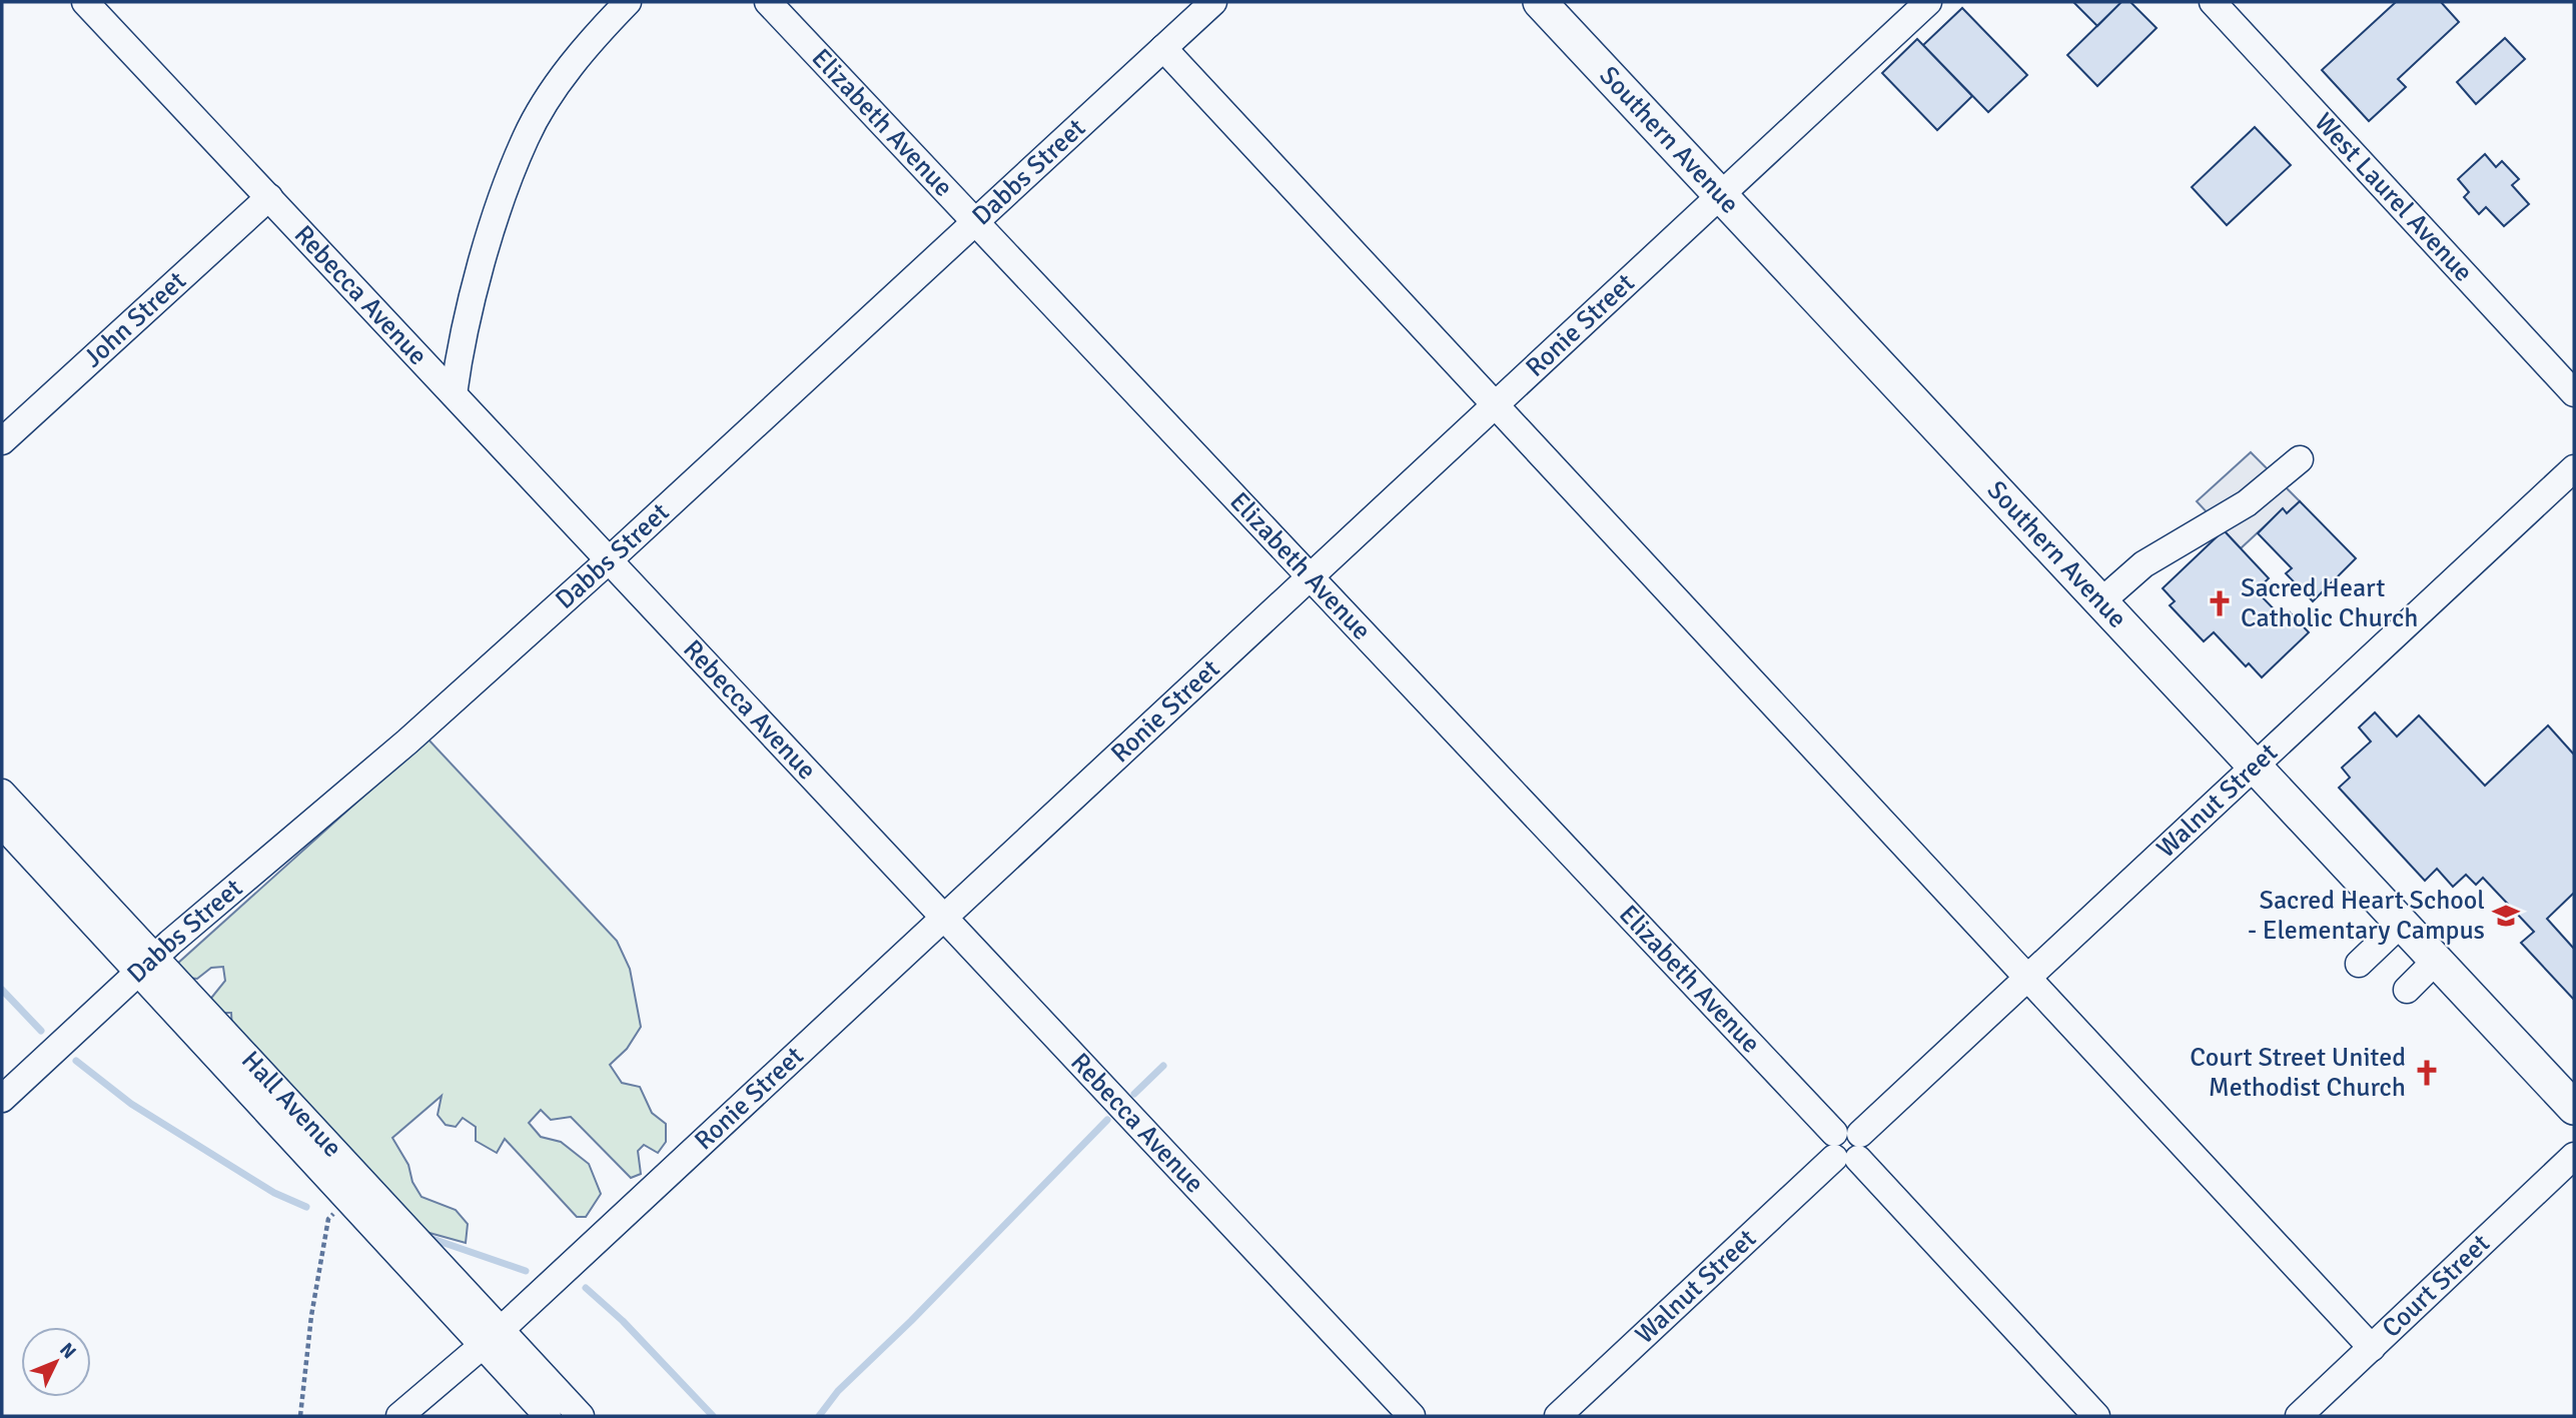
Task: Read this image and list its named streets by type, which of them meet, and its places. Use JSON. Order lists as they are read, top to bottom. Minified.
{"streets":{"main road":["Southern Avenue"],"street":["Elizabeth Avenue","Dabbs Street","West Laurel Avenue","Rebecca Avenue","John Street","Ronie Street","Walnut Street","Hall Avenue","Court Street"]},"crossings":[["Elizabeth Avenue","Dabbs Street"],["Elizabeth Avenue","Ronie Street"],["Elizabeth Avenue","Walnut Street"],["Southern Avenue","Ronie Street"],["Southern Avenue","Walnut Street"],["Dabbs Street","Rebecca Avenue"],["Dabbs Street","Hall Avenue"],["Rebecca Avenue","John Street"],["Rebecca Avenue","Ronie Street"],["Ronie Street","Hall Avenue"]],"places":{"church":["Sacred Heart Catholic Church","Court Street United Methodist Church"],"school or university":["Sacred Heart School - Elementary Campus"]},"north":"top right"}
